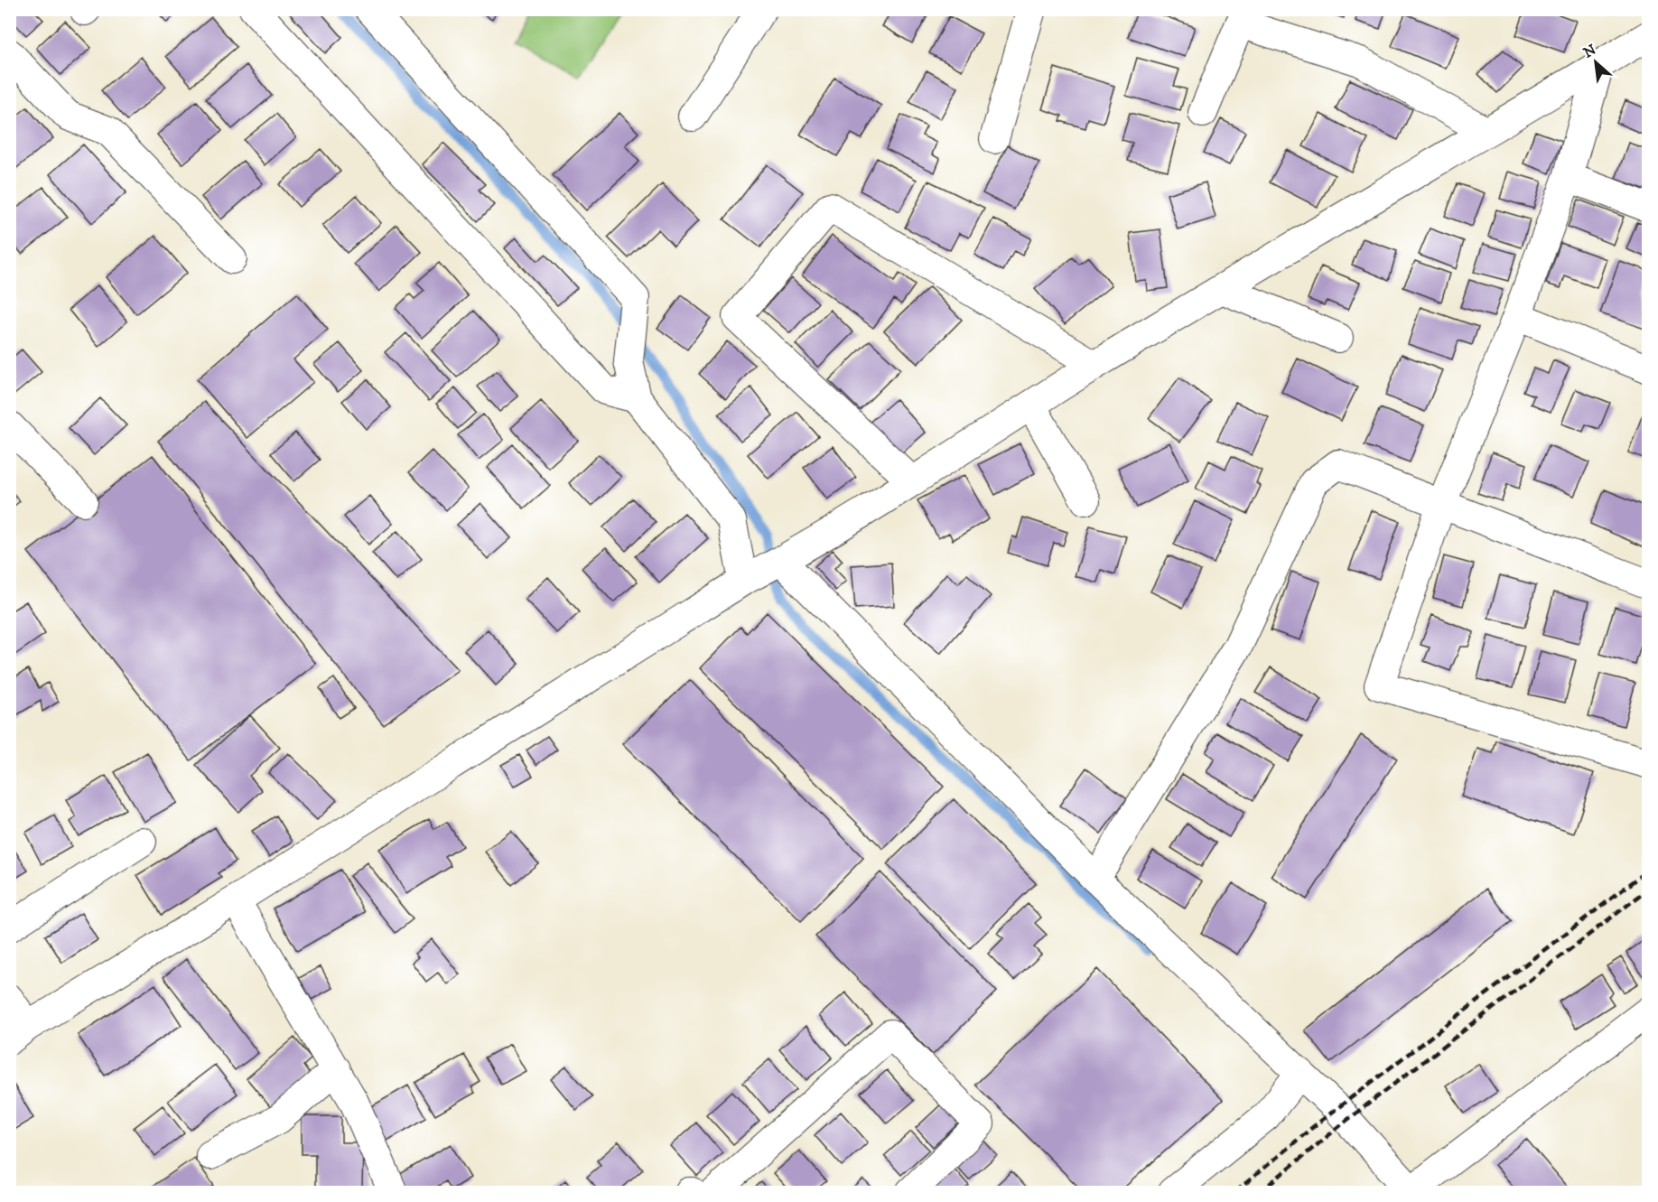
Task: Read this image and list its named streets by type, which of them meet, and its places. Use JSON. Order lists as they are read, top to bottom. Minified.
{"north":"top left"}
